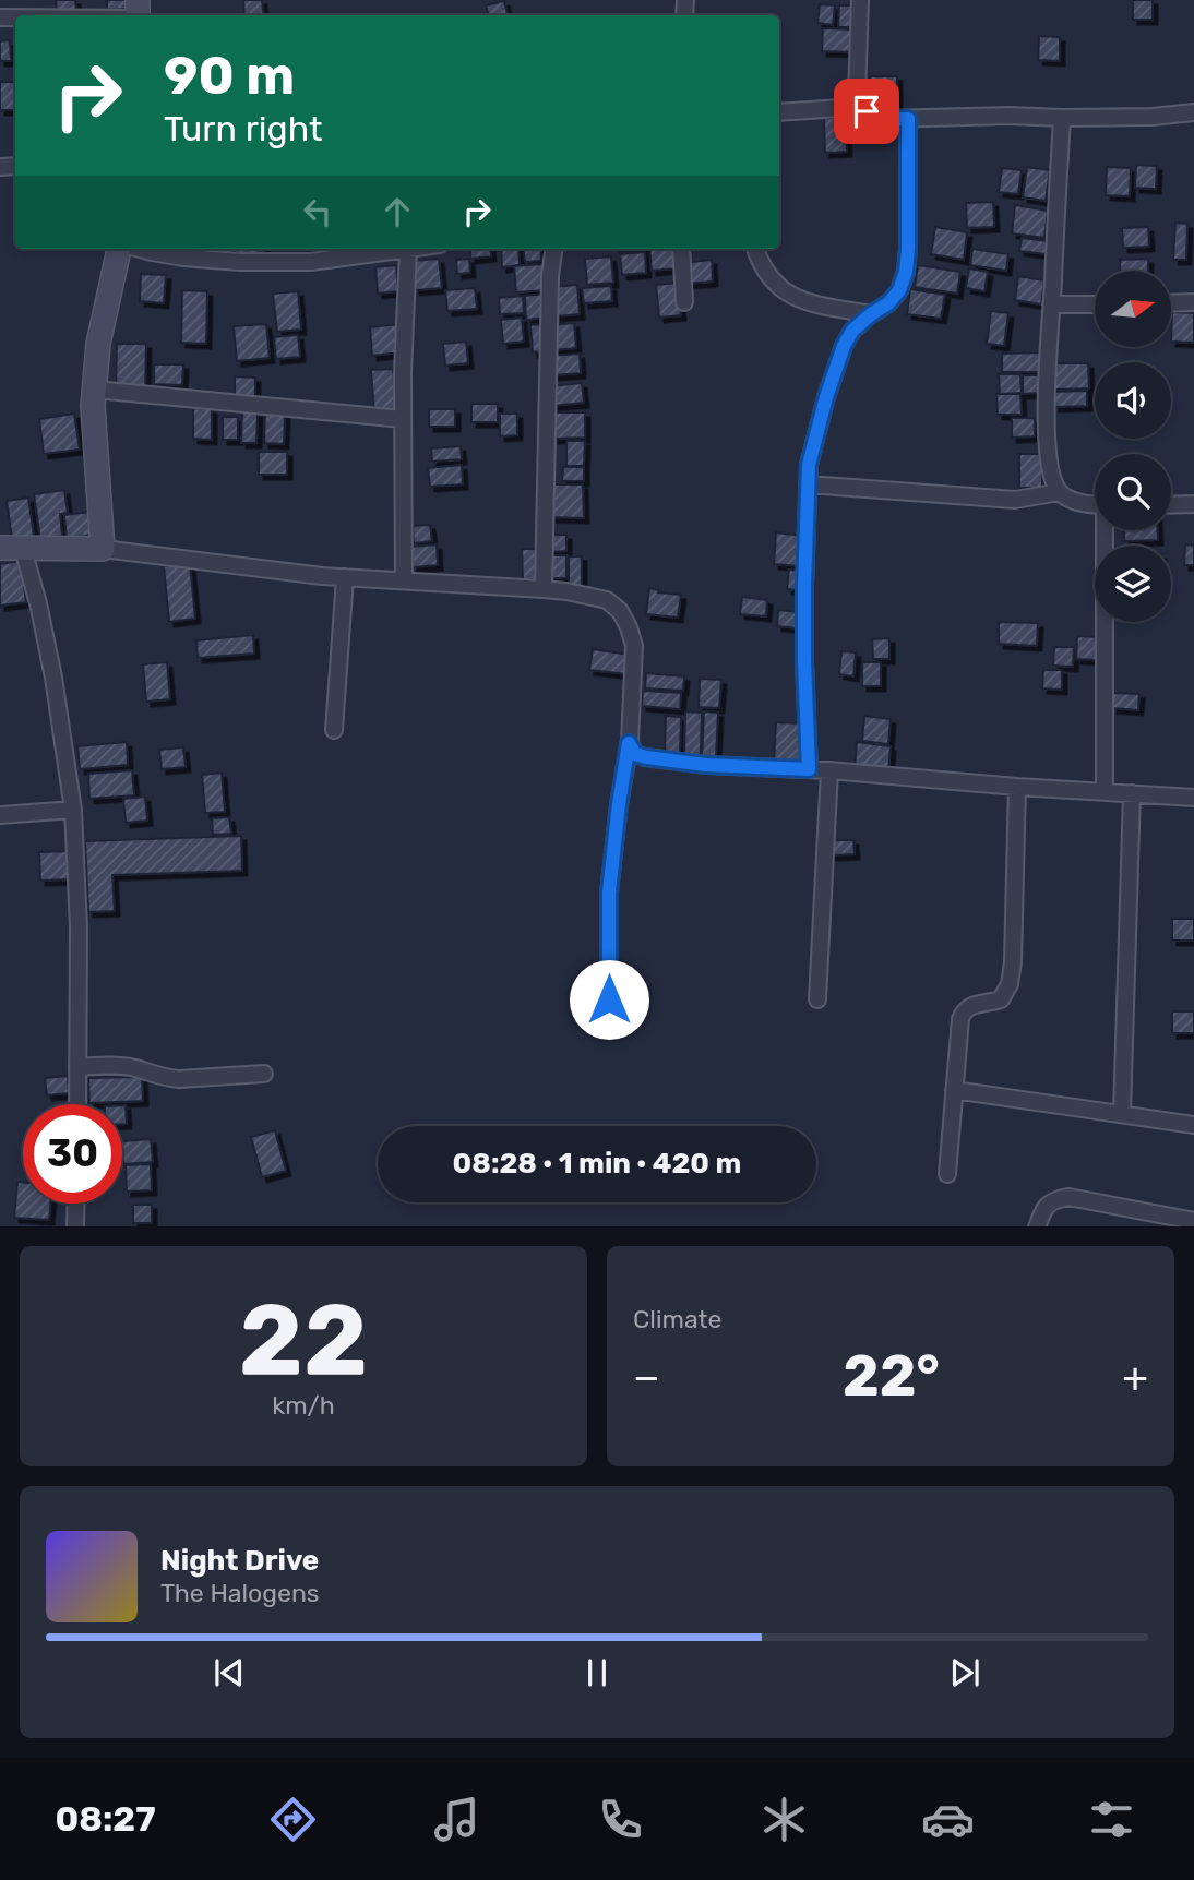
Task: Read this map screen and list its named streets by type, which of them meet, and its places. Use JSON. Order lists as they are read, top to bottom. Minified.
{"north":"right","page":{"turn":["90 m","Turn right"],"limit":"30","trip":"08:28 · 1 min · 420 m","tile":[["22","km/h"],"Climate"],"heat":["−","22°","+"],"song":["Night Drive","The Halogens"],"tabs":"08:27"}}
